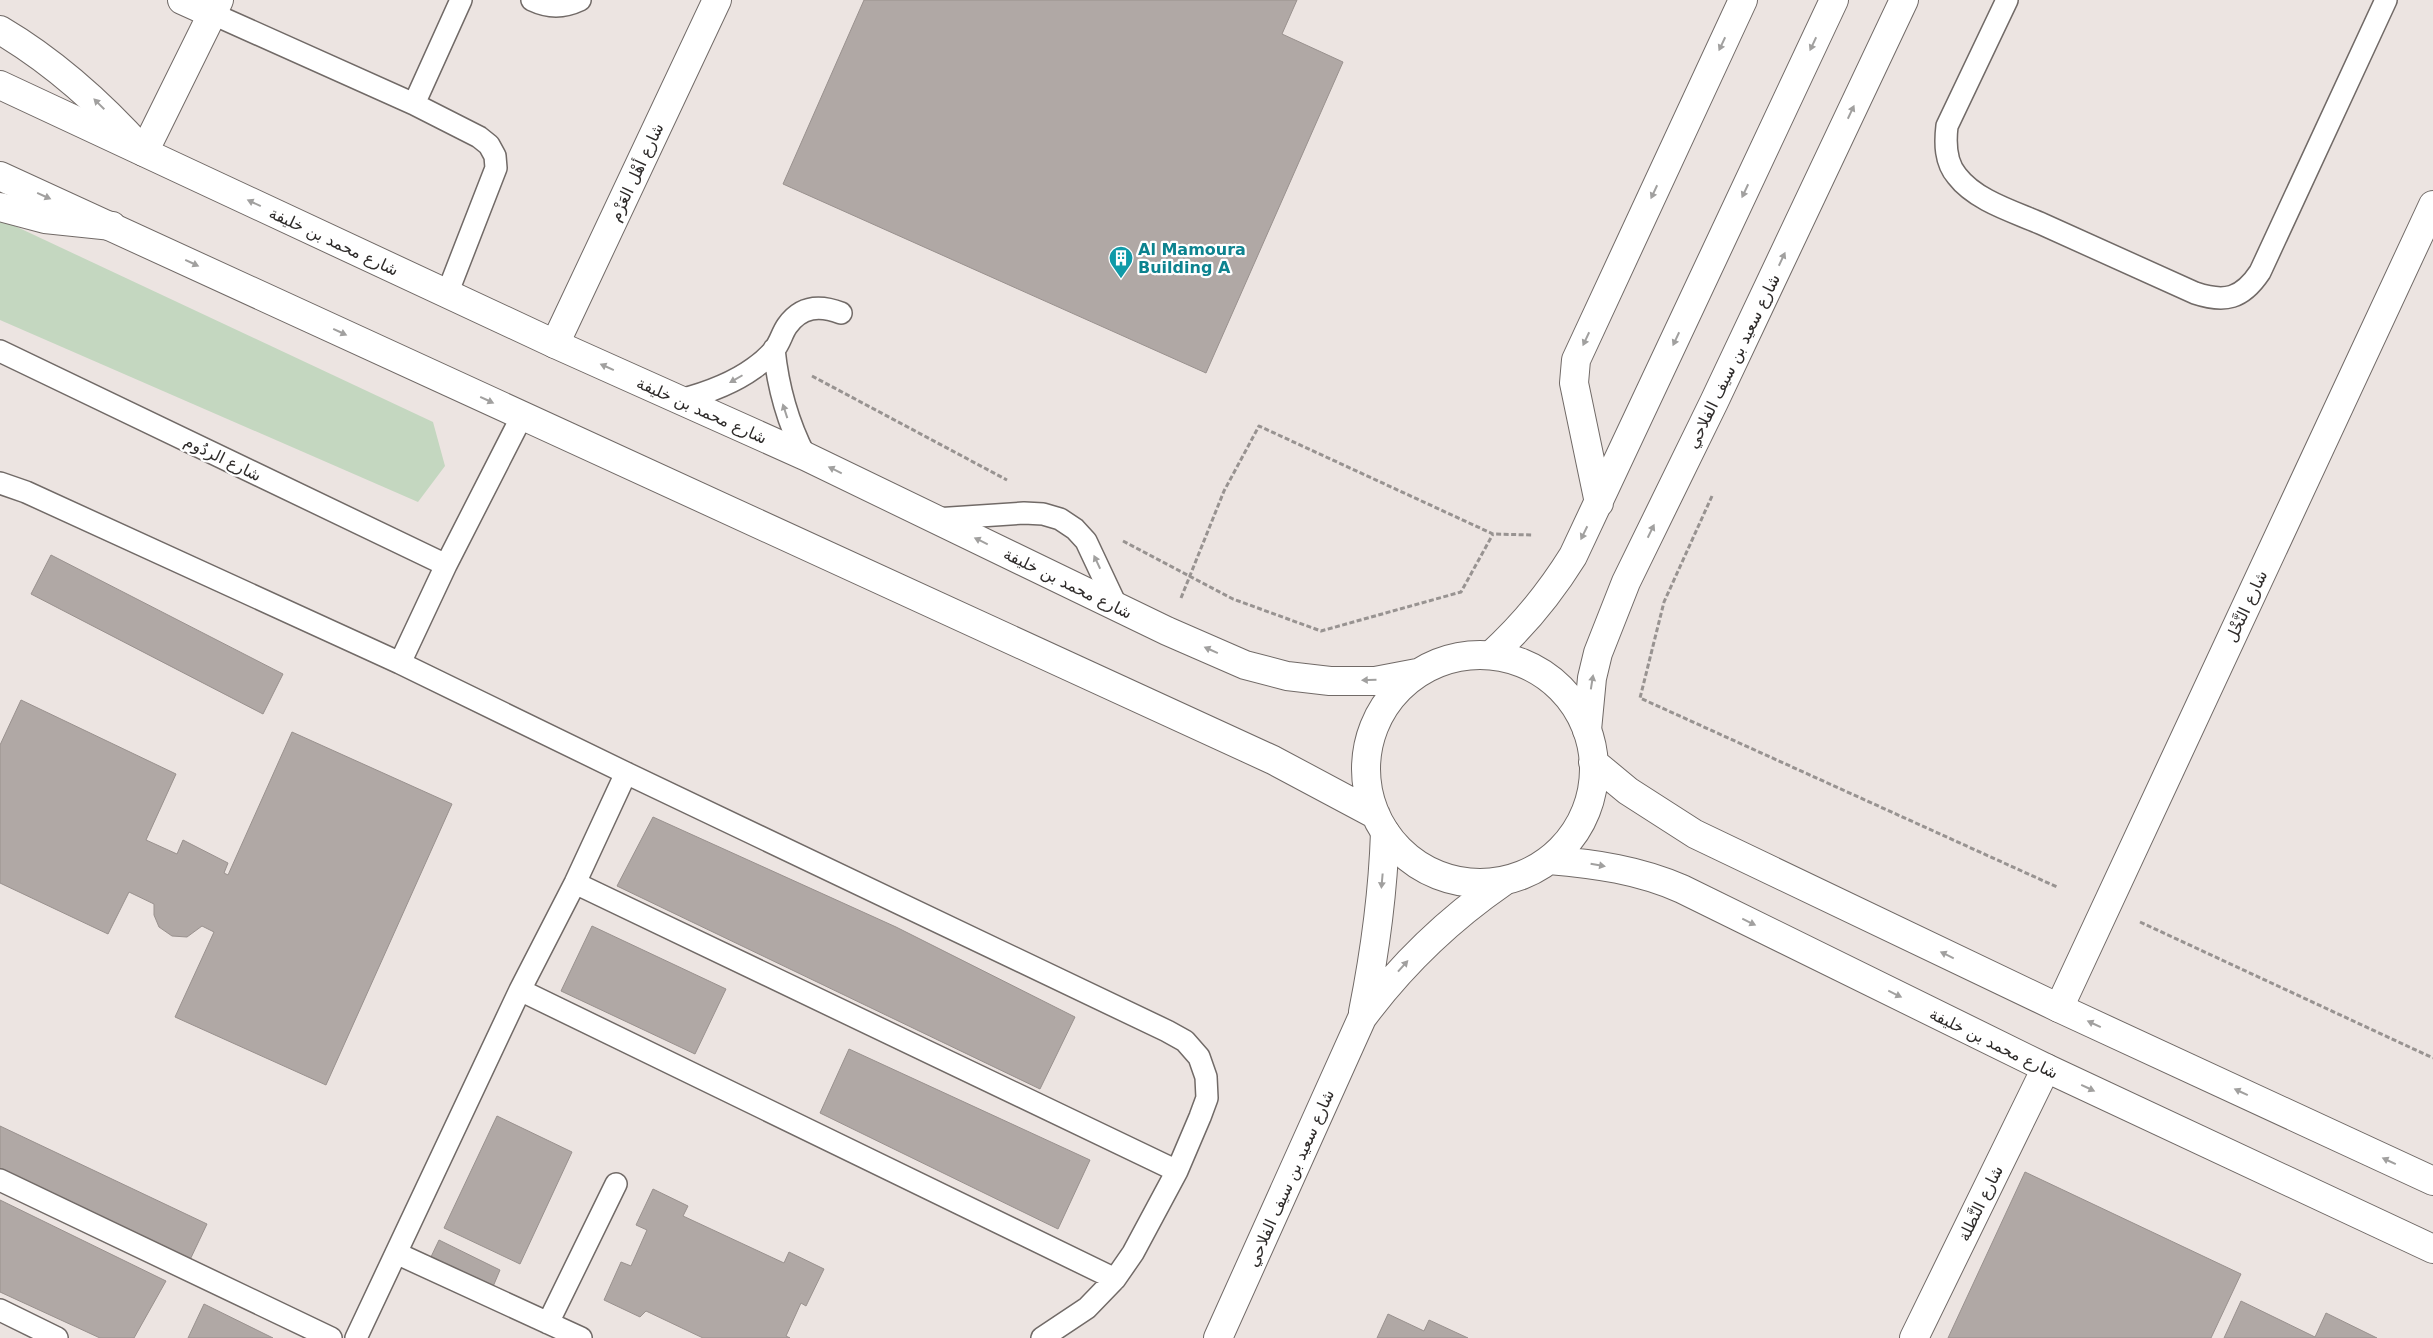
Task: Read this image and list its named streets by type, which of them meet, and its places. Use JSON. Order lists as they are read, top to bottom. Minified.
{"streets":{"main road":["شارع أهْل العَزْم","شارع محمد بن خليفة","شارع سعيد بن سيف الفلاحي","شارع النَّخْل","شارع النَّطلة"],"lane":["شارع الردُوم"]},"crossings":[["شارع أهْل العَزْم","شارع محمد بن خليفة"],["شارع محمد بن خليفة","شارع النَّطلة"]],"places":{"building":["Al Mamoura Building A"]}}
